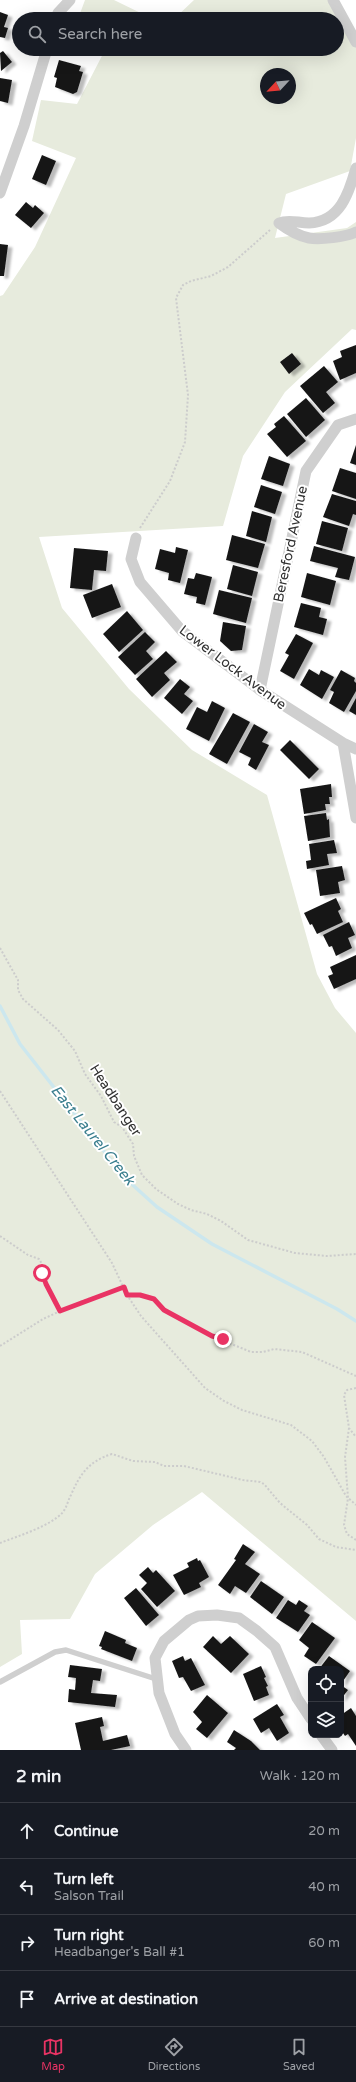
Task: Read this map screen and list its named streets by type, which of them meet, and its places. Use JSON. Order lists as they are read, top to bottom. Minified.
{"streets":{"street":["Beresford Avenue","Lower Lock Avenue"],"path":["Headbanger"]},"crossings":[["Beresford Avenue","Lower Lock Avenue"]],"water":["East Laurel Creek"],"north":"bottom left","page":{"search":"Search here","heading":["2 min","Walk · 120 m"],"list":[["Continue","20 m"],["Turn left","Salson Trail","40 m"],["Turn right","Headbanger's Ball #1","60 m"],"Arrive at destination"],"nav":["Map","Directions","Saved"]}}
